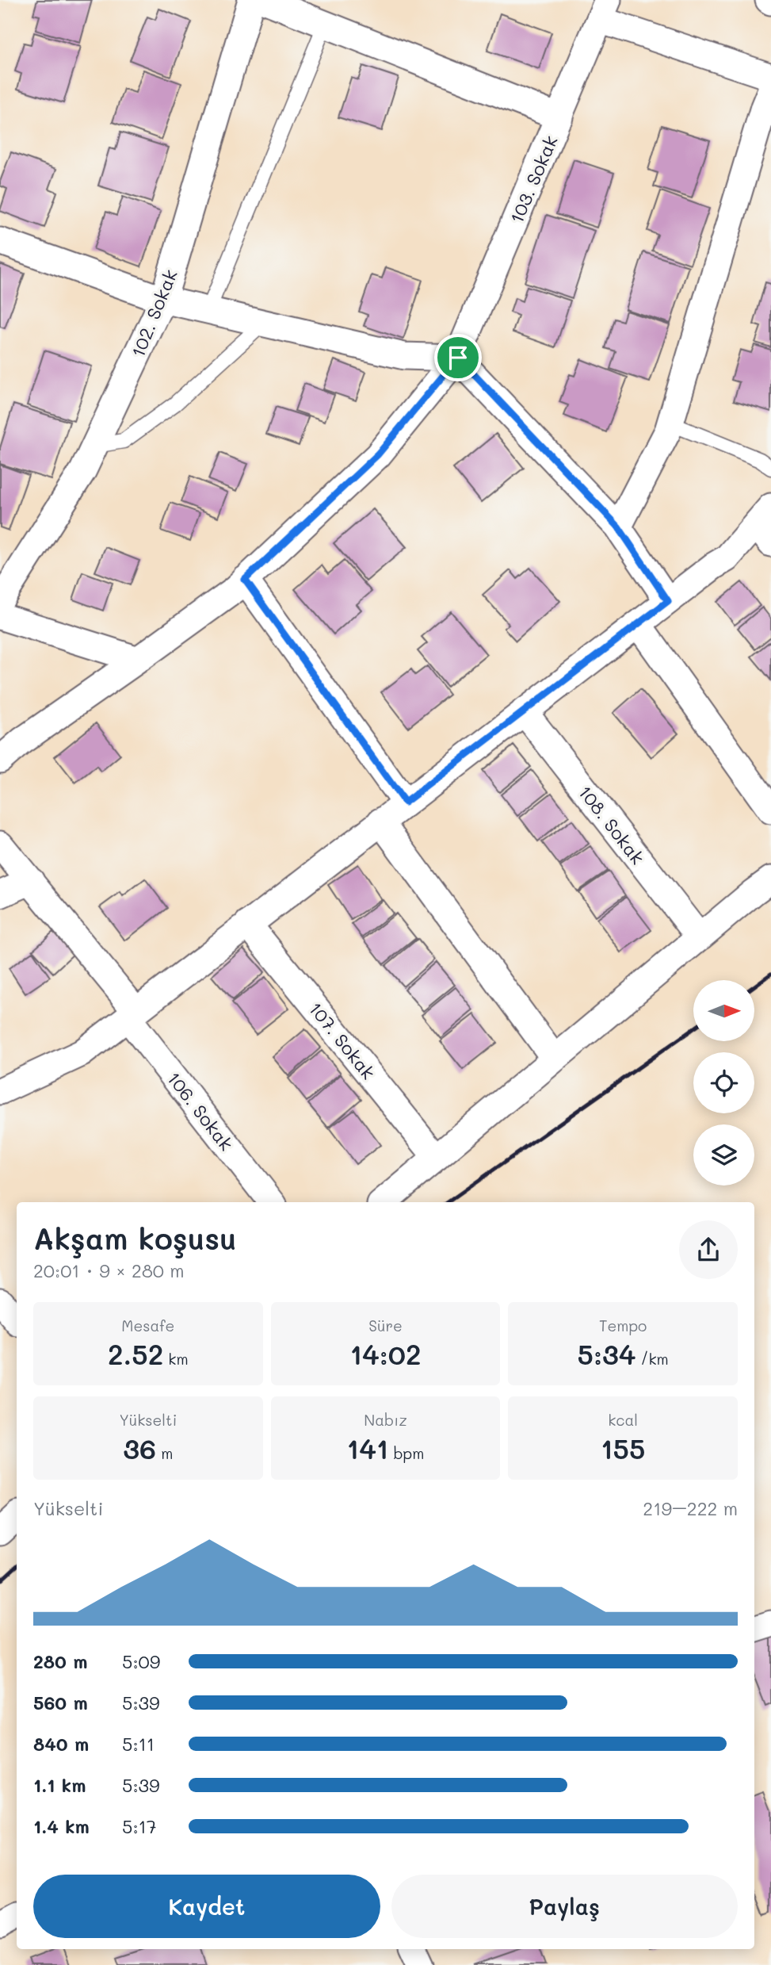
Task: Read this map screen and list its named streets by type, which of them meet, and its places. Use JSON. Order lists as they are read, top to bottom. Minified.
{"streets":{"street":["103. Sokak","102. Sokak","108. Sokak","107. Sokak","106. Sokak"]},"north":"right","page":{"heading":["Akşam koşusu","20:01 · 9 × 280 m"],"stats":[["Mesafe","2.52 km"],["Süre","14:02"],["Tempo","5:34 /km"],["Yükselti","36 m"],["Nabız","141 bpm"],["kcal","155"]],"chart":["Yükselti","219–222 m"],"list":[{"name":"280 m","note":"5:09"},{"name":"560 m","note":"5:39"},{"name":"840 m","note":"5:11"},{"name":"1.1 km","note":"5:39"},{"name":"1.4 km","note":"5:17"}],"buttons":["Kaydet","Paylaş"]}}
